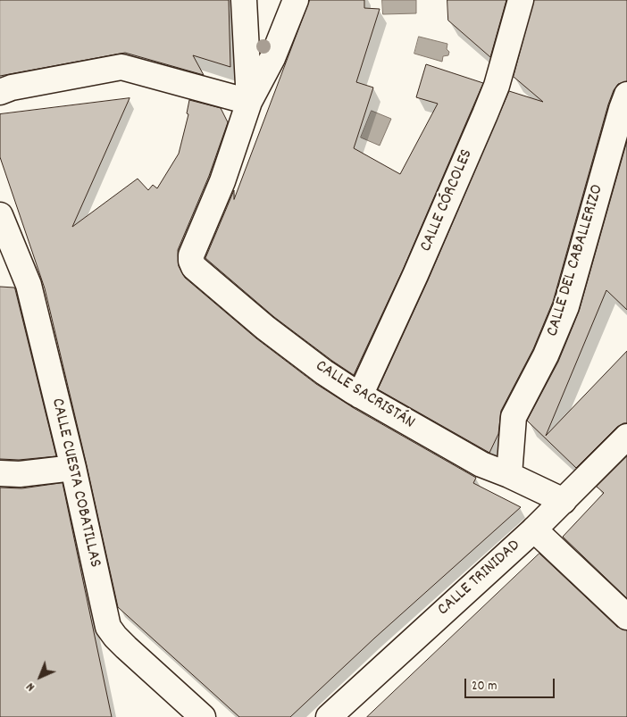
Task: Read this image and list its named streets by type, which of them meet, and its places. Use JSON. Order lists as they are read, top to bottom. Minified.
{"streets":{"street":["CALLE CÓRCOLES","CALLE DEL CABALLERIZO","CALLE SACRISTÁN","CALLE CUESTA COBATILLAS","CALLE TRINIDAD"]},"crossings":[["CALLE CÓRCOLES","CALLE SACRISTÁN"],["CALLE DEL CABALLERIZO","CALLE SACRISTÁN"],["CALLE SACRISTÁN","CALLE TRINIDAD"]],"scale_bar":"20 m","north":"bottom left"}
